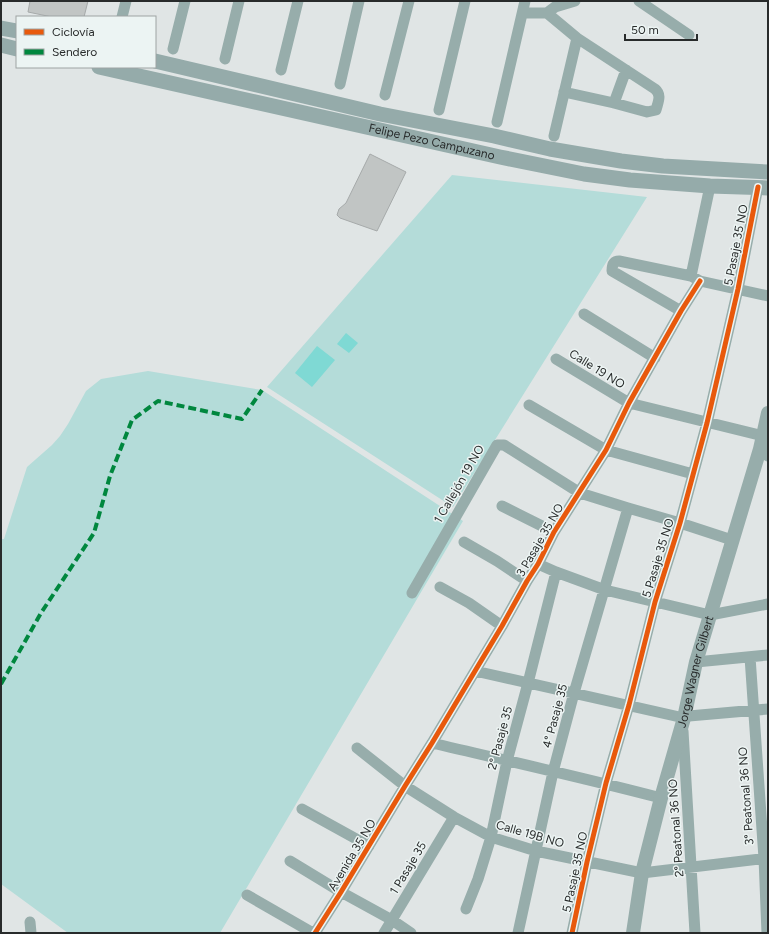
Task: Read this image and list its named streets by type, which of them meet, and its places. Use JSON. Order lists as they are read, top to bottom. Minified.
{"streets":{"main road":["Felipe Pezo Campuzano"],"street":["5 Pasaje 35 NO","Calle 19 NO","1 Callejón 19 NO","3 Pasaje 35 NO","Jorge Wagner Gilbert","4° Pasaje 35","2° Pasaje 35","3° Peatonal 36 NO","2° Peatonal 36 NO","Calle 19B NO","Avenida 35 NO","1 Pasaje 35"]},"crossings":[["Felipe Pezo Campuzano","5 Pasaje 35 NO"],["Felipe Pezo Campuzano","3 Pasaje 35 NO"],["5 Pasaje 35 NO","Calle 19 NO"],["5 Pasaje 35 NO","1 Callejón 19 NO"],["5 Pasaje 35 NO","Calle 19B NO"],["Calle 19 NO","3 Pasaje 35 NO"],["Calle 19 NO","Jorge Wagner Gilbert"],["1 Callejón 19 NO","3 Pasaje 35 NO"],["1 Callejón 19 NO","Jorge Wagner Gilbert"],["1 Callejón 19 NO","4° Pasaje 35"],["3 Pasaje 35 NO","Calle 19B NO"],["3 Pasaje 35 NO","Avenida 35 NO"],["Jorge Wagner Gilbert","2° Peatonal 36 NO"],["Jorge Wagner Gilbert","Calle 19B NO"],["4° Pasaje 35","Calle 19B NO"],["2° Pasaje 35","Calle 19B NO"],["3° Peatonal 36 NO","Calle 19B NO"],["2° Peatonal 36 NO","Calle 19B NO"],["Calle 19B NO","Avenida 35 NO"],["Calle 19B NO","1 Pasaje 35"]],"legend":["Ciclovía","Sendero"],"scale_bar":"50 m"}
